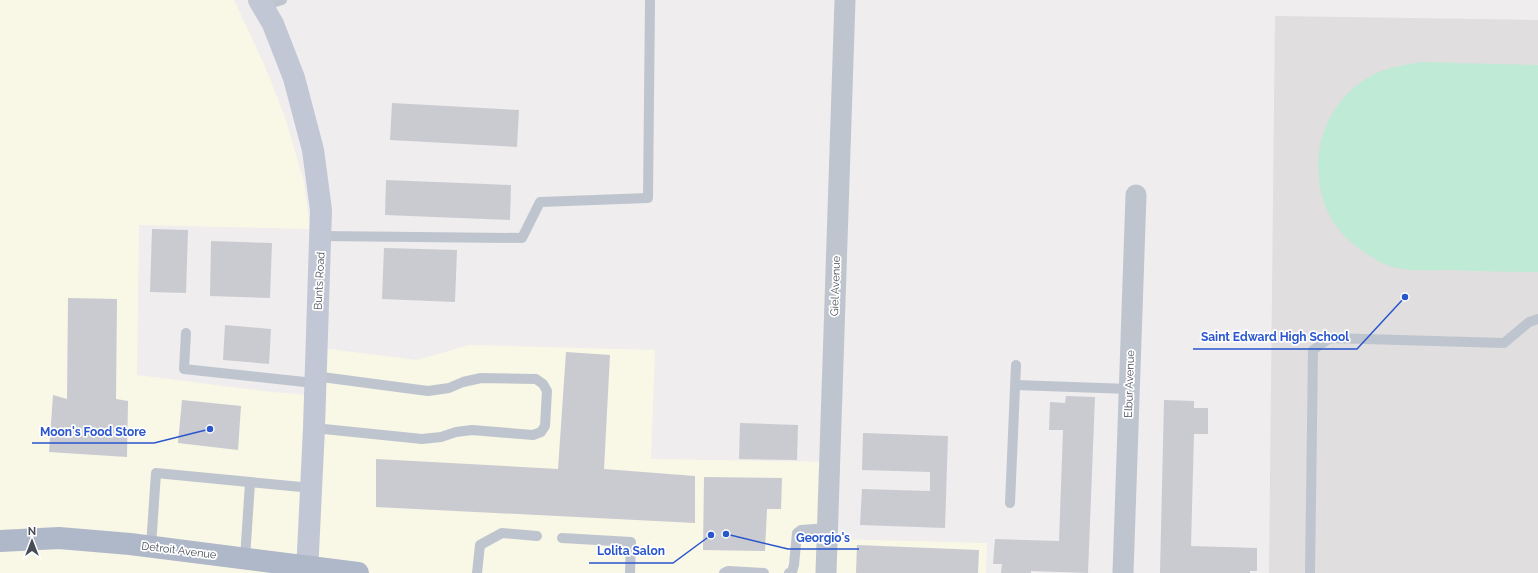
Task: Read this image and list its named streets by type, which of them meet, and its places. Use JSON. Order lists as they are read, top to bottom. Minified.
{"streets":{"main road":["Detroit Avenue"],"street":["Bunts Road","Giel Avenue","Elbur Avenue"]},"crossings":[["Bunts Road","Detroit Avenue"]],"places":["Saint Edward High School","Moon's Food Store","Georgio's","Lolita Salon"],"north":"top"}
